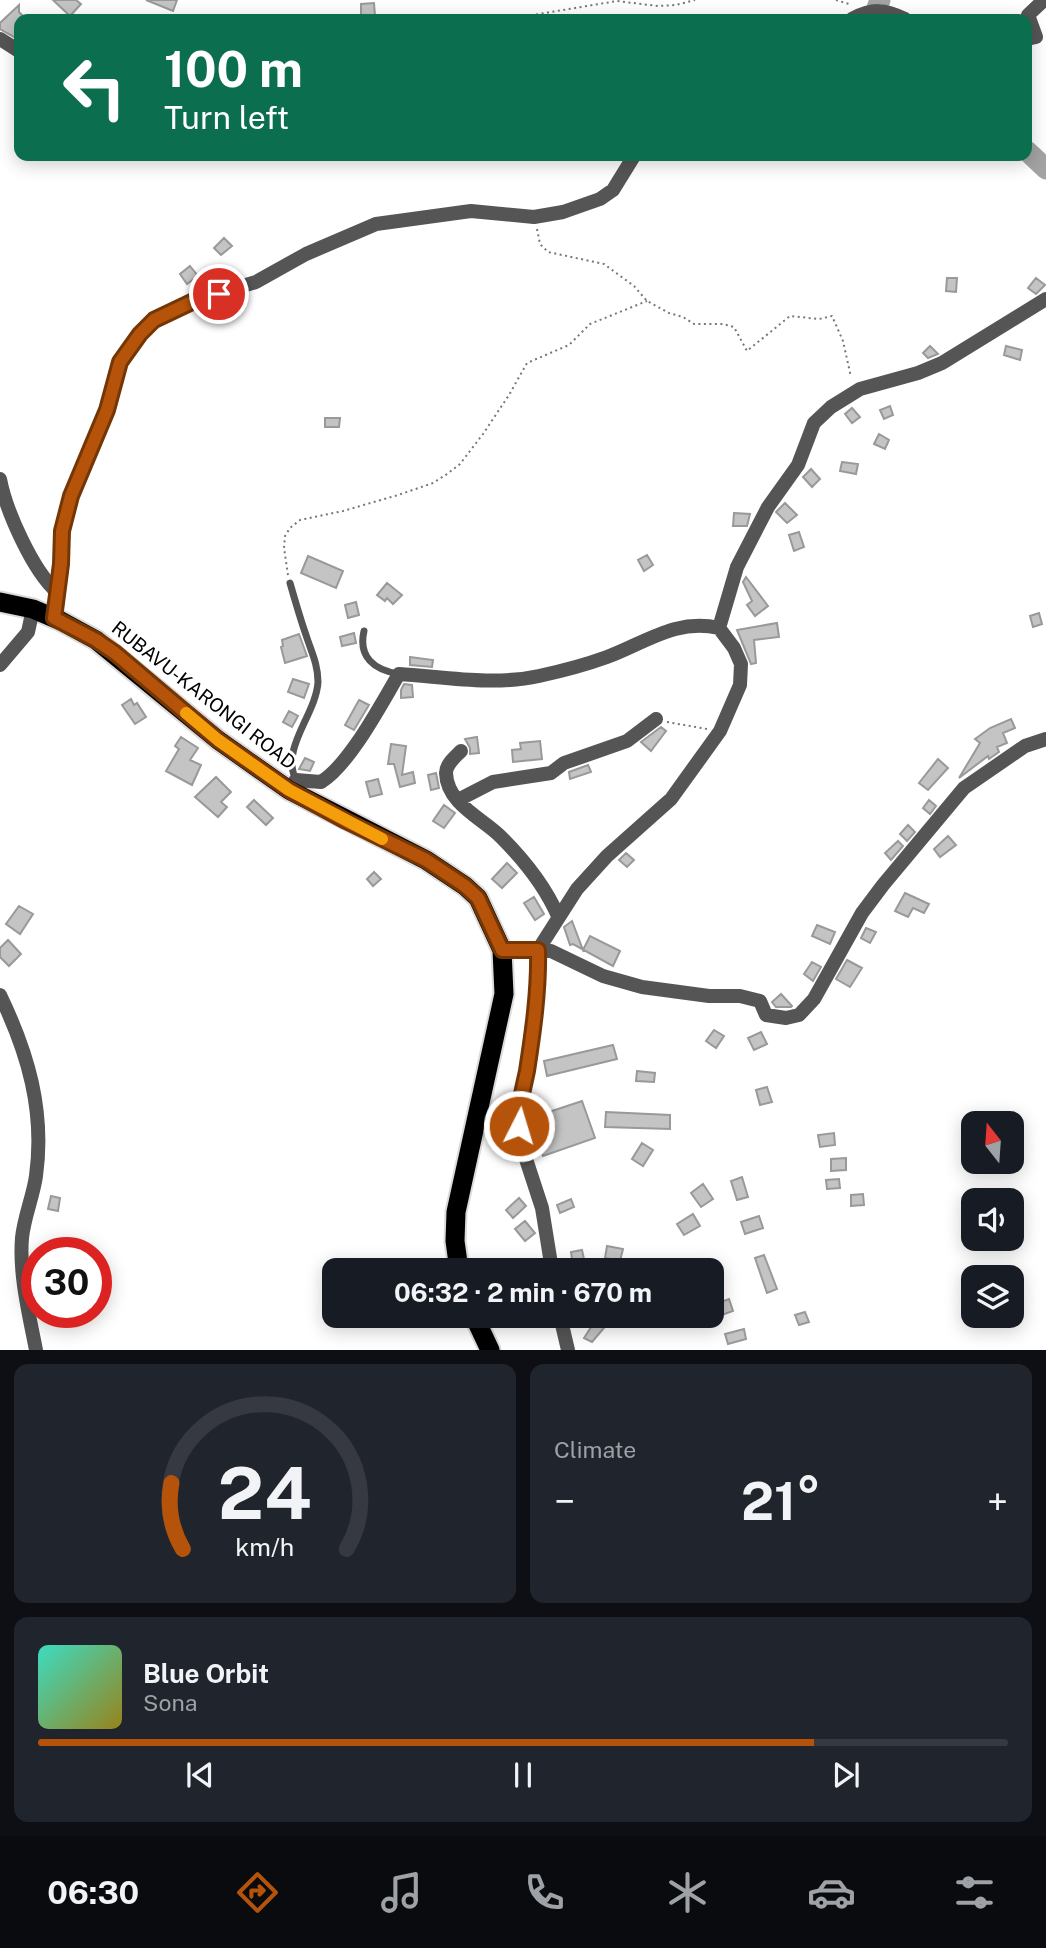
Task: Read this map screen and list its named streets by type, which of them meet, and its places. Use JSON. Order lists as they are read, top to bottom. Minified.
{"streets":{"highway":["RUBAVU-KARONGI ROAD"]},"north":"top","page":{"turn":["100 m","Turn left"],"limit":"30","trip":"06:32 · 2 min · 670 m","tile":"Climate","heat":["−","21°","+"],"song":["Blue Orbit","Sona"],"tabs":"06:30","gauge":["24","km/h"]}}
